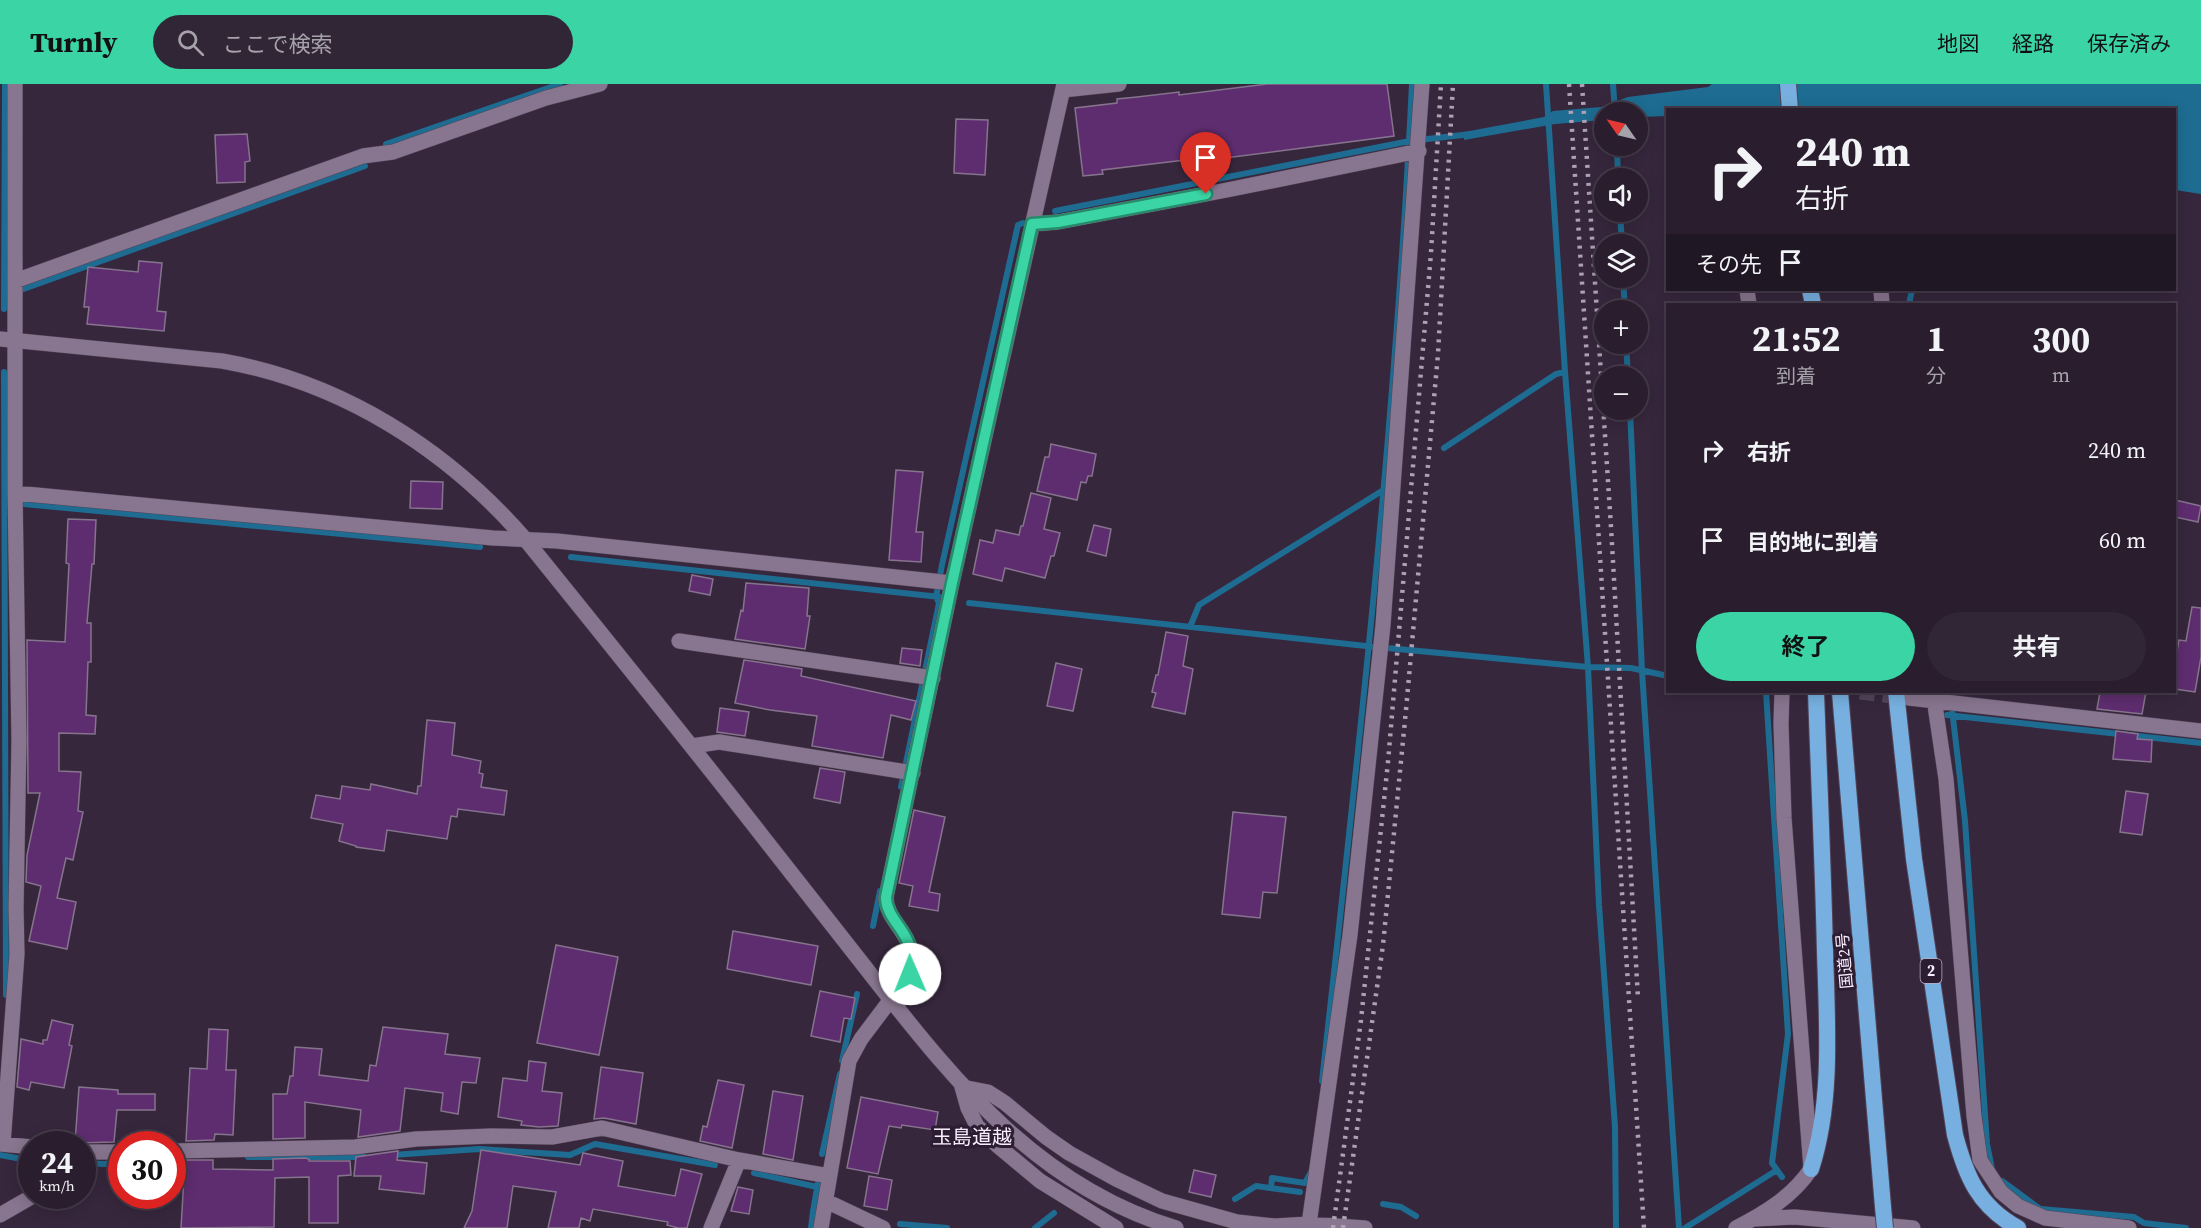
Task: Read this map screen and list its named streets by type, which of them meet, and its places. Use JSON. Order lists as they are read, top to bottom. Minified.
{"streets":{"highway":["国道2号","2"]},"districts":["玉島道越"],"north":"top left","page":{"header":"Turnly","search":"ここで検索","nav":["地図","経路","保存済み"],"map_buttons":["+","−"],"turn":["240 m","右折"],"then":"その先","eta":["21:52","到着","1","分","300","m"],"list":[{"name":"右折","value":"240 m"},{"name":"目的地に到着","value":"60 m"}],"buttons":["終了","共有"],"speed":"24 km/h","limit":"30"}}
